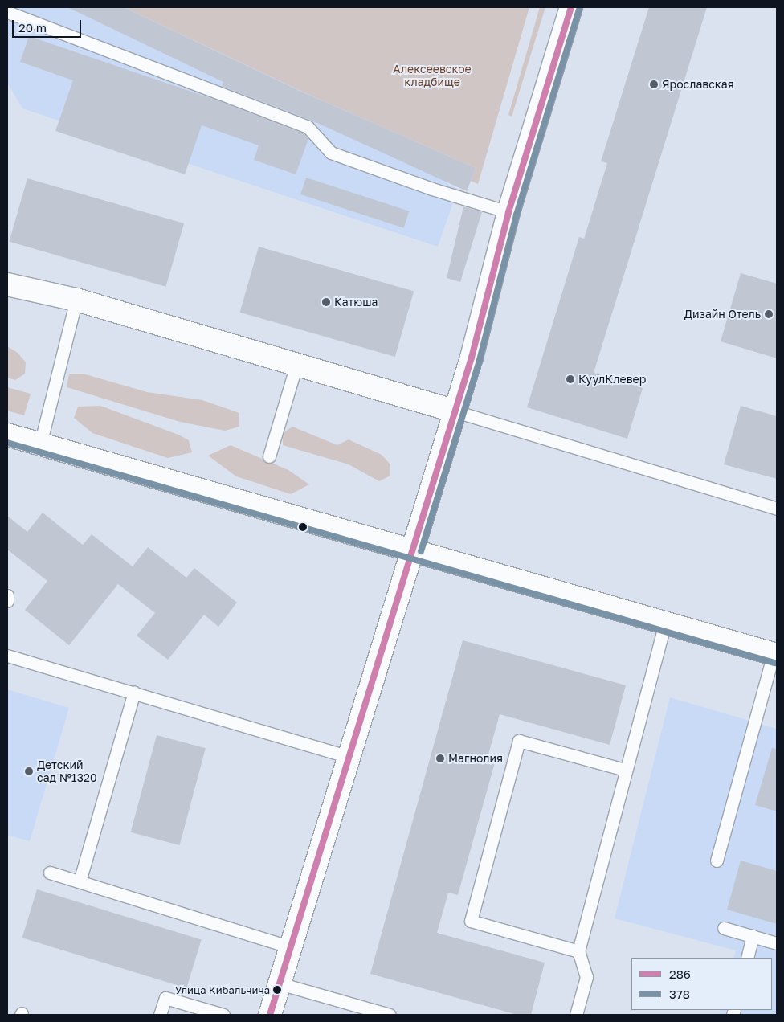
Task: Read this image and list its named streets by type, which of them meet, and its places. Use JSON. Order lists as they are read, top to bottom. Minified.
{"parks":["Алексеевское кладбище"],"places":["Ярославская","Катюша","Дизайн Отель","КуулКлевер","Магнолия","Детский сад №1320","Улица Кибальчича"],"lines":["transit line 286","transit line 378"],"legend":["286","378"],"scale_bar":"20 m"}
